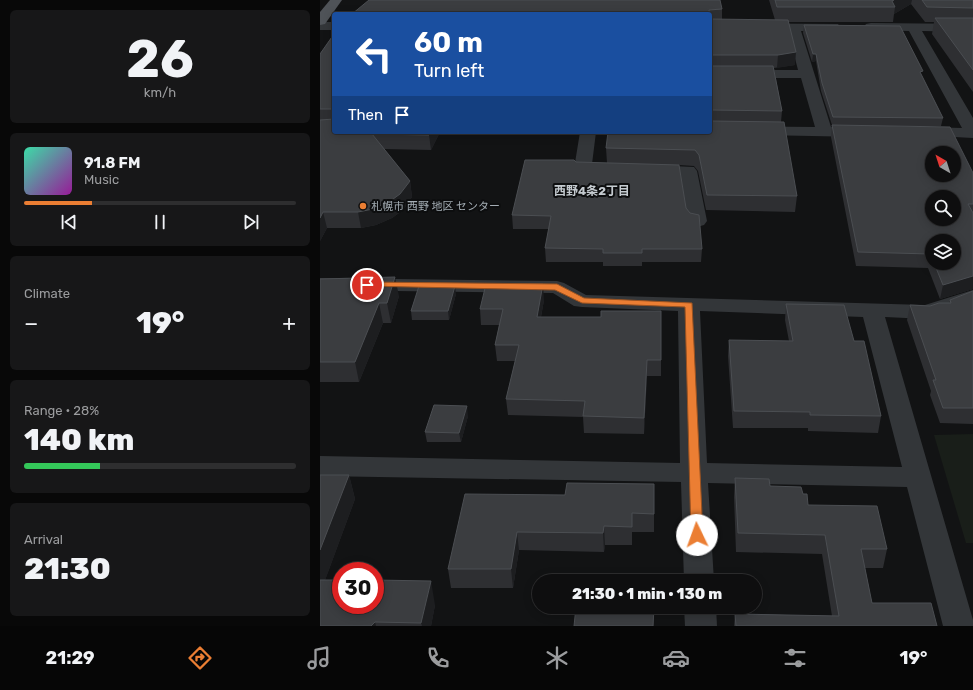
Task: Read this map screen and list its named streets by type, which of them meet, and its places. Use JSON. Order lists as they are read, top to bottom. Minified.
{"districts":["西野4条2丁目"],"places":["札幌市 西野 地区 センター"],"north":"top left","page":{"tile":[["26","km/h"],"Climate",["Range · 28%","140 km"],["Arrival","21:30"]],"turn":["60 m","Turn left"],"then":"Then","song":["91.8 FM","Music"],"heat":["−","19°","+"],"limit":"30","trip":"21:30 · 1 min · 130 m","tabs":["21:29","19°"]}}
